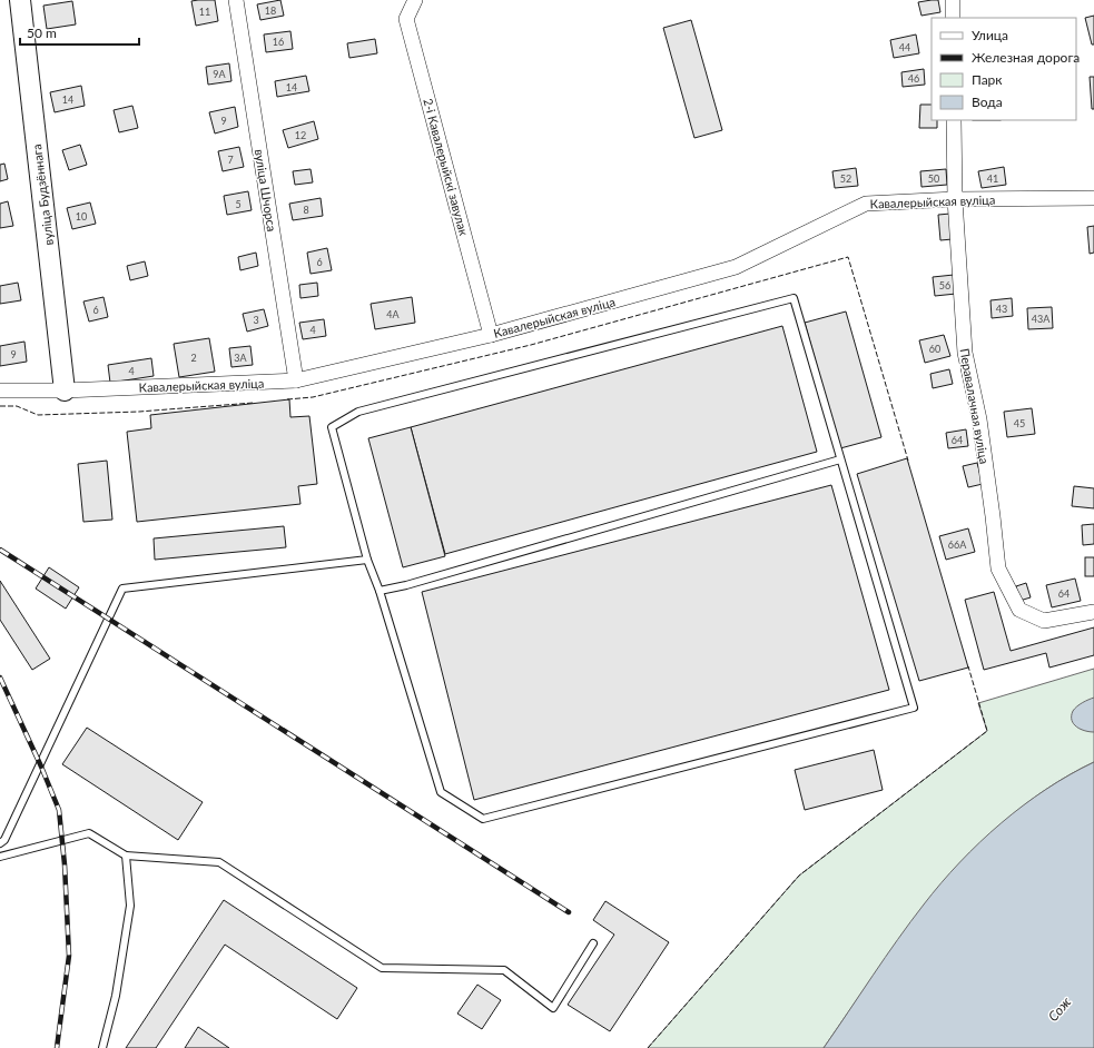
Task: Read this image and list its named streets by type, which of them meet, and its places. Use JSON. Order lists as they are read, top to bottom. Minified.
{"streets":{"street":["2-і Кавалерыйскі завулак","вуліца Шчорса","вуліца Будзённага","Кавалерыйская вуліца","Перавалачная вуліца"]},"crossings":[["2-і Кавалерыйскі завулак","Кавалерыйская вуліца"],["вуліца Шчорса","Кавалерыйская вуліца"],["вуліца Будзённага","Кавалерыйская вуліца"],["Кавалерыйская вуліца","Перавалачная вуліца"]],"water":["Сож"],"house_numbers":["18","11","16","44","9А","46","14","14","9","12","7","52","50","41","5","8","10","6","56","43","6","4А","43А","3","4","60","9","2","3А","4","45","64","66А","64"],"legend":["Улица","Железная дорога","Парк","Вода"],"scale_bar":"50 m"}
